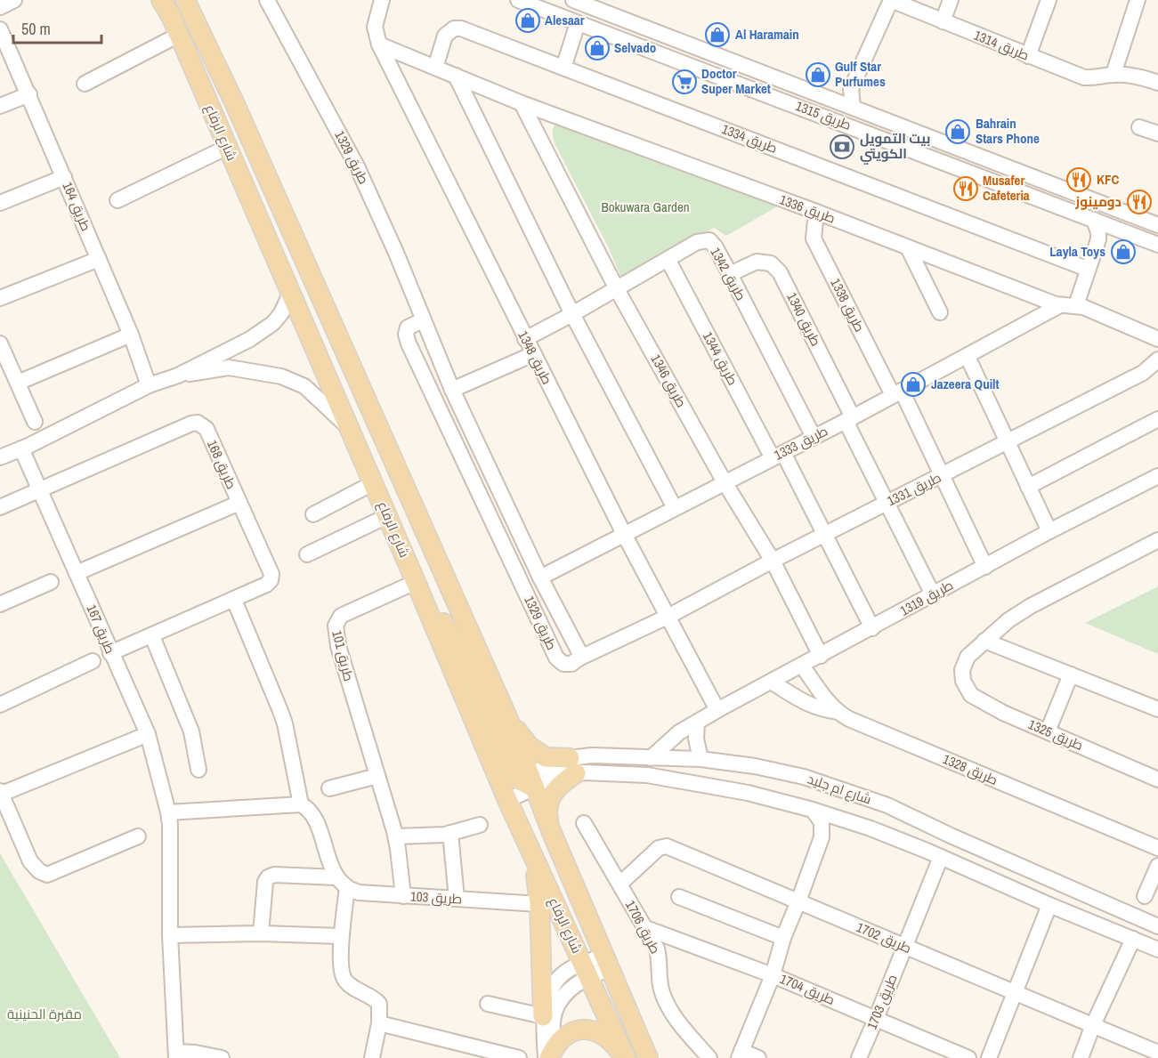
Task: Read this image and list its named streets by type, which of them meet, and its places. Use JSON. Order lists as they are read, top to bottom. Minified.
{"streets":{"main road":["شارع الرفاع"],"street":["طريق 1314","طريق 1315","طريق 1334","طريق 1329","طريق 164","طريق 1336","طريق 1342","طريق 1338","طريق 1340","طريق 1348","طريق 1344","طريق 1346","طريق 1333","طريق 168","طريق 1331","طريق 1319","طريق 167","طريق 101","طريق 1325","طريق 1328","شارع ام جليد","طريق 103","طريق 1706","طريق 1702","طريق 1704","طريق 1703"]},"crossings":[["شارع الرفاع","طريق 101"],["شارع الرفاع","شارع ام جليد"],["طريق 1334","طريق 1336"],["طريق 1329","طريق 1333"],["طريق 1329","طريق 1331"],["طريق 1336","طريق 1338"],["طريق 1336","طريق 1348"],["طريق 1336","طريق 1346"],["طريق 1336","طريق 1333"],["طريق 1342","طريق 1340"],["طريق 1342","طريق 1348"],["طريق 1342","طريق 1344"],["طريق 1342","طريق 1346"],["طريق 1342","طريق 1333"],["طريق 1338","طريق 1333"],["طريق 1338","طريق 1331"],["طريق 1338","طريق 1319"],["طريق 1340","طريق 1333"],["طريق 1340","طريق 1331"],["طريق 1340","طريق 1319"],["طريق 1348","طريق 1333"],["طريق 1348","طريق 1331"],["طريق 1348","طريق 1319"],["طريق 1344","طريق 1333"],["طريق 1344","طريق 1331"],["طريق 1344","طريق 1319"],["طريق 1346","طريق 1333"],["طريق 1346","طريق 1331"],["طريق 1346","طريق 1319"],["طريق 168","طريق 167"],["طريق 1319","طريق 1328"],["طريق 1319","شارع ام جليد"],["طريق 101","طريق 103"],["شارع ام جليد","طريق 1703"],["طريق 1706","طريق 1702"],["طريق 1706","طريق 1704"],["طريق 1702","طريق 1703"],["طريق 1704","طريق 1703"]],"parks":["Bokuwara Garden","مقبرة الحنينية"],"places":{"shop":["Alesaar","Al Haramain","Selvado","Gulf Star Purfumes","Bahrain Stars Phone","Layla Toys","Jazeera Quilt"],"supermarket":["Doctor Super Market"],"bank":["بيت التمويل الكويتي"],"restaurant":["KFC","Musafer Cafeteria","دومينوز"]},"scale_bar":"50 m"}
